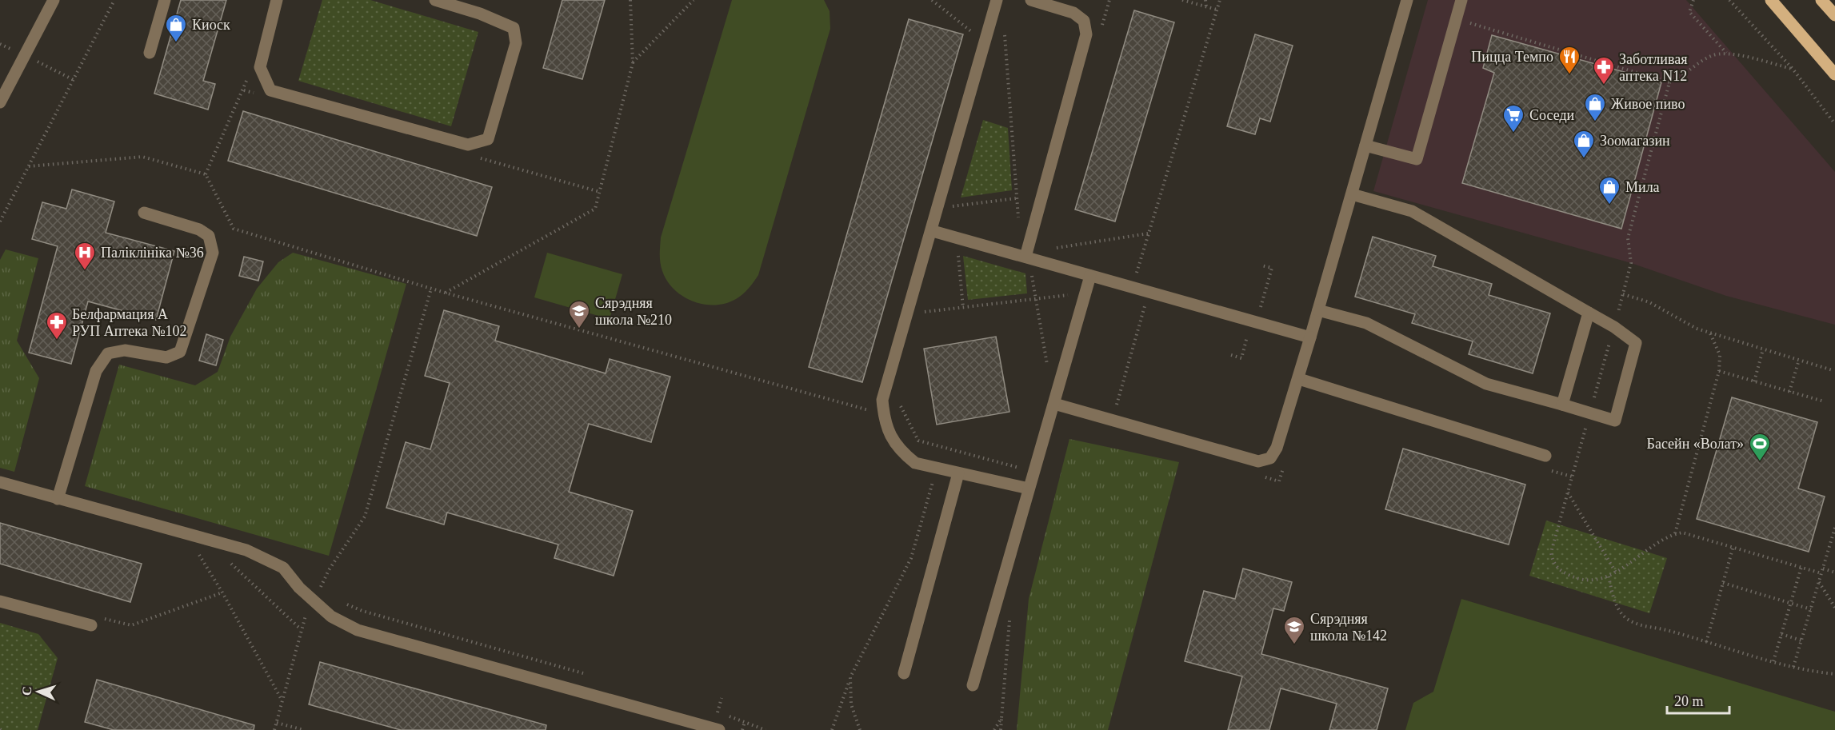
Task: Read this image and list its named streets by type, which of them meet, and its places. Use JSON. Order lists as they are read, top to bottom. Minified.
{"places":{"shop":["Киоск","Живое пиво","Зоомагазин","Мила"],"restaurant":["Пицца Темпо"],"pharmacy":["Заботливая аптека N12","Белфармация А РУП Аптека №102"],"supermarket":["Соседи"],"hospital":["Паліклініка №36"],"school or university":["Сярэдняя школа №210","Сярэдняя школа №142"],"sports":["Басейн «Волат»"]},"scale_bar":"20 m","north":"left"}
